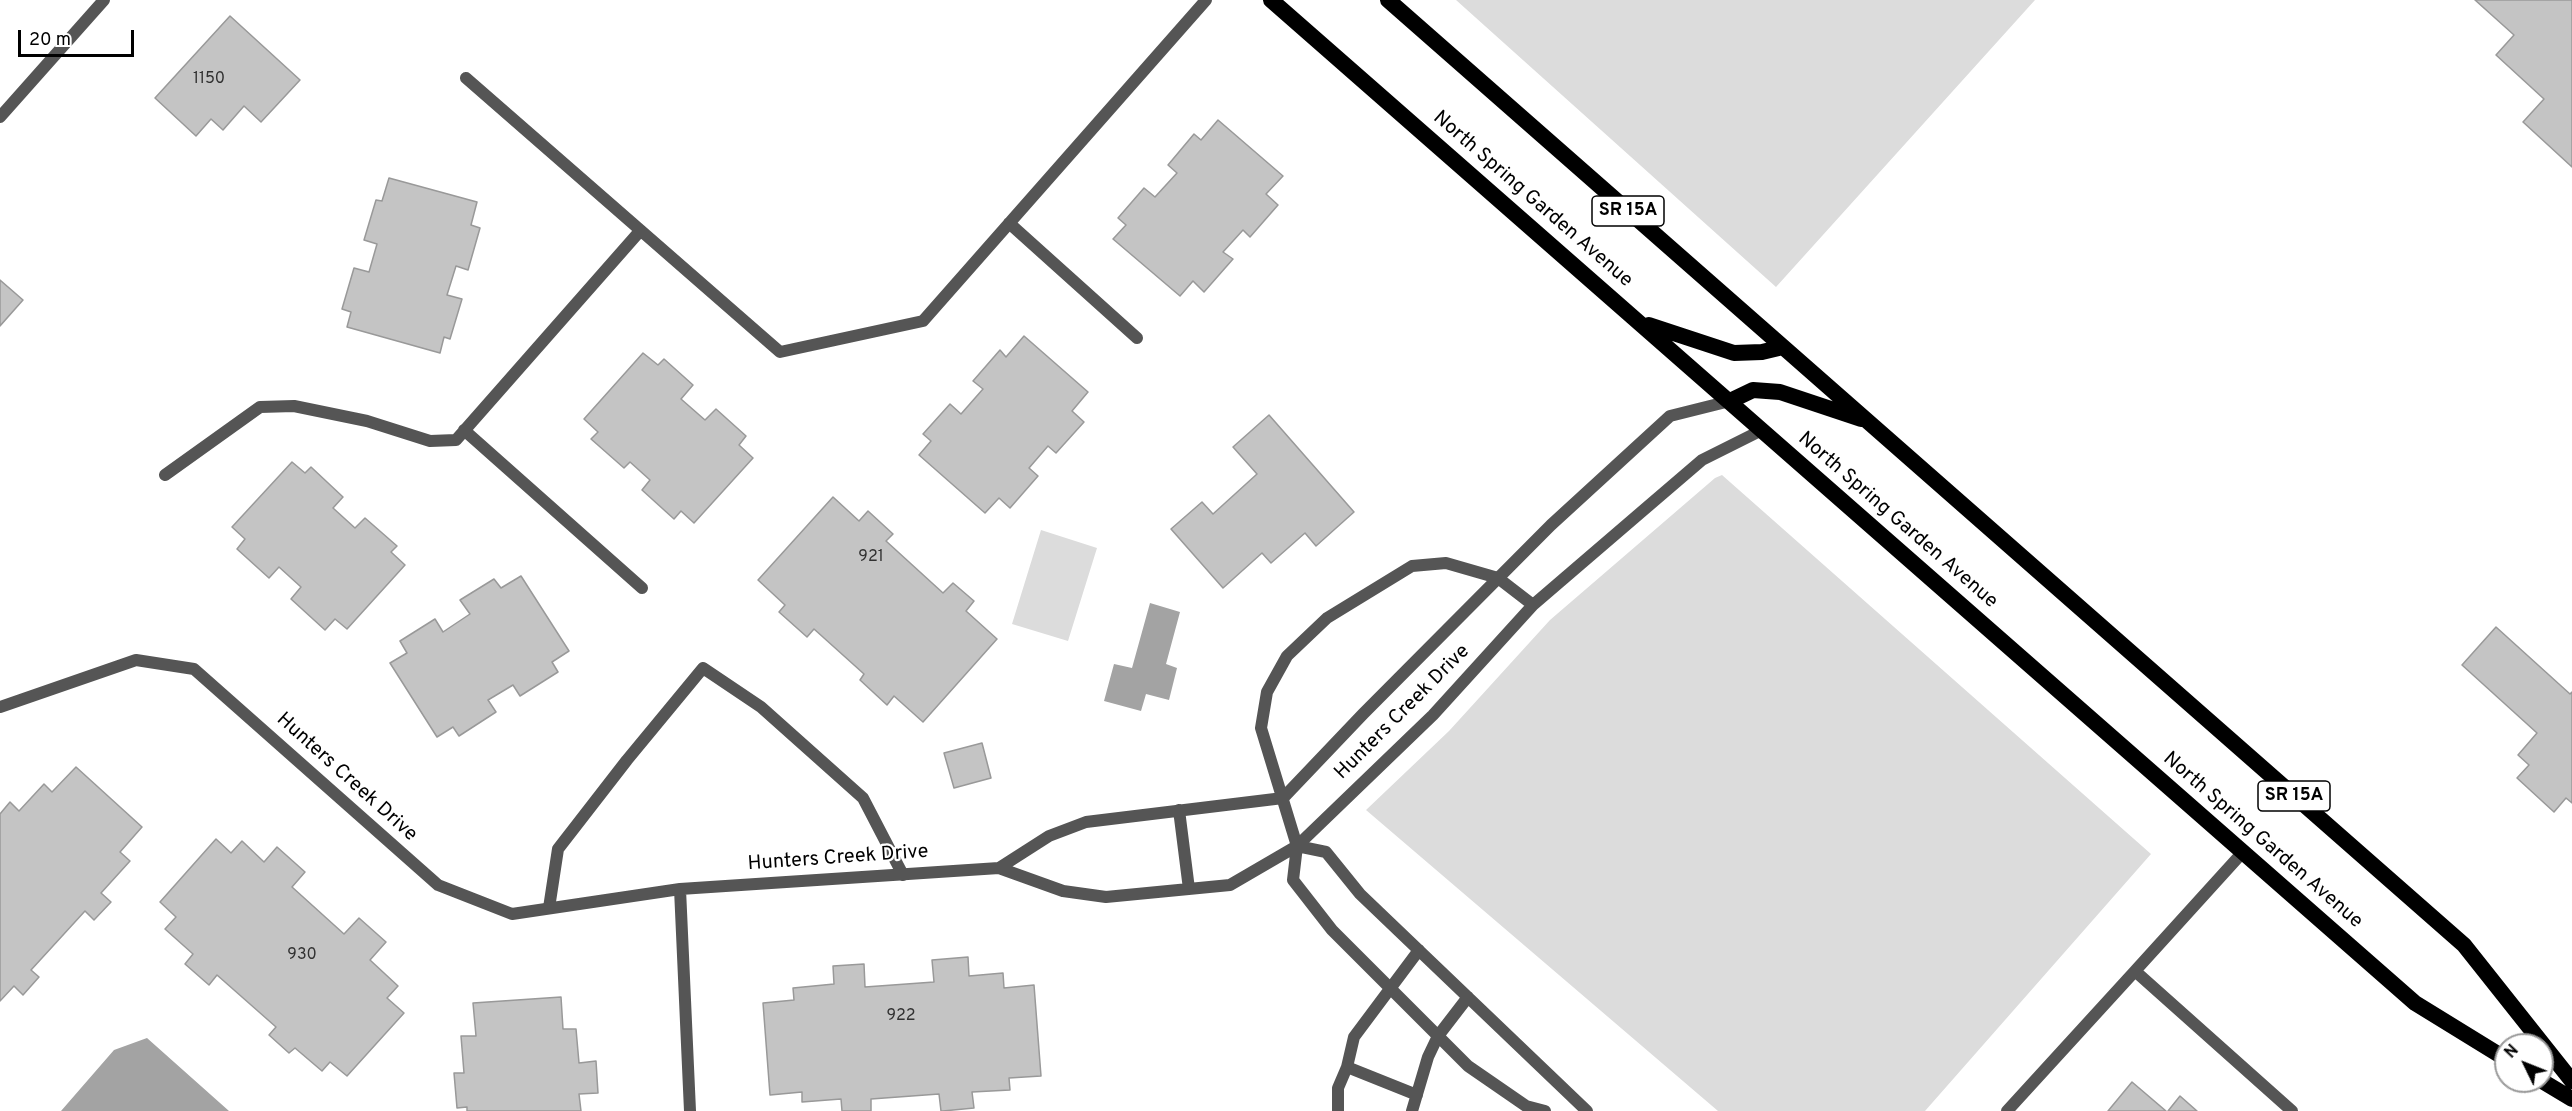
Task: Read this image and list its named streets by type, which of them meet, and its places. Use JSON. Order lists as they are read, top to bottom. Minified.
{"streets":{"highway":["North Spring Garden Avenue","SR 15A"],"street":["Hunters Creek Drive"]},"crossings":[["North Spring Garden Avenue","Hunters Creek Drive"]],"house_numbers":["1150","921","930","922"],"scale_bar":"20 m","north":"top left"}
